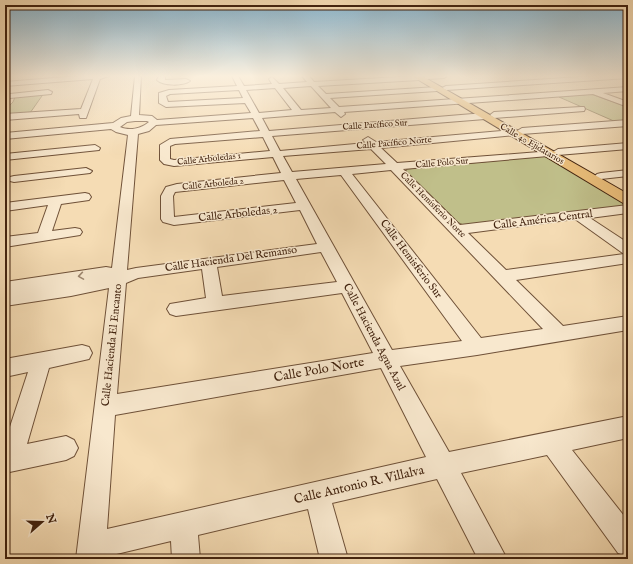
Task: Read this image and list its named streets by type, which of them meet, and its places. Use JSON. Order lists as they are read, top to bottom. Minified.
{"streets":{"main road":["Calle 40 Ejidatarios"],"street":["Calle Pacífico Sur","Calle Pacífico Norte","Calle Arboledas 1","Calle Polo Sur","Calle Arboleda 2","Calle Hemisferio Norte","Calle Arboledas 2","Calle América Central","Calle Hacienda Del Remanso","Calle Hemisferio Sur","Calle Hacienda Agua Azul","Calle Hacienda El Encanto","Calle Polo Norte","Calle Antonio R. Villalva"]},"crossings":[["Calle Pacífico Sur","Calle 40 Ejidatarios"],["Calle Pacífico Sur","Calle Arboledas 1"],["Calle Pacífico Sur","Calle Hemisferio Norte"],["Calle Pacífico Sur","Calle Hacienda Agua Azul"],["Calle Pacífico Norte","Calle 40 Ejidatarios"],["Calle Pacífico Norte","Calle Arboledas 1"],["Calle Pacífico Norte","Calle Hemisferio Norte"],["Calle Pacífico Norte","Calle Hacienda Agua Azul"],["Calle 40 Ejidatarios","Calle Polo Sur"],["Calle Arboledas 1","Calle Hacienda Agua Azul"],["Calle Polo Sur","Calle Arboleda 2"],["Calle Polo Sur","Calle Hemisferio Norte"],["Calle Polo Sur","Calle Hemisferio Sur"],["Calle Polo Sur","Calle Hacienda Agua Azul"],["Calle Arboleda 2","Calle Arboledas 2"],["Calle Arboleda 2","Calle Hacienda Agua Azul"],["Calle Hemisferio Norte","Calle América Central"],["Calle Hemisferio Norte","Calle Polo Norte"],["Calle Arboledas 2","Calle Hacienda Agua Azul"],["Calle Hacienda Del Remanso","Calle Hacienda Agua Azul"],["Calle Hacienda Del Remanso","Calle Hacienda El Encanto"],["Calle Hemisferio Sur","Calle Polo Norte"],["Calle Hacienda Agua Azul","Calle Polo Norte"],["Calle Hacienda Agua Azul","Calle Antonio R. Villalva"],["Calle Hacienda El Encanto","Calle Polo Norte"],["Calle Hacienda El Encanto","Calle Antonio R. Villalva"]],"north":"right"}
